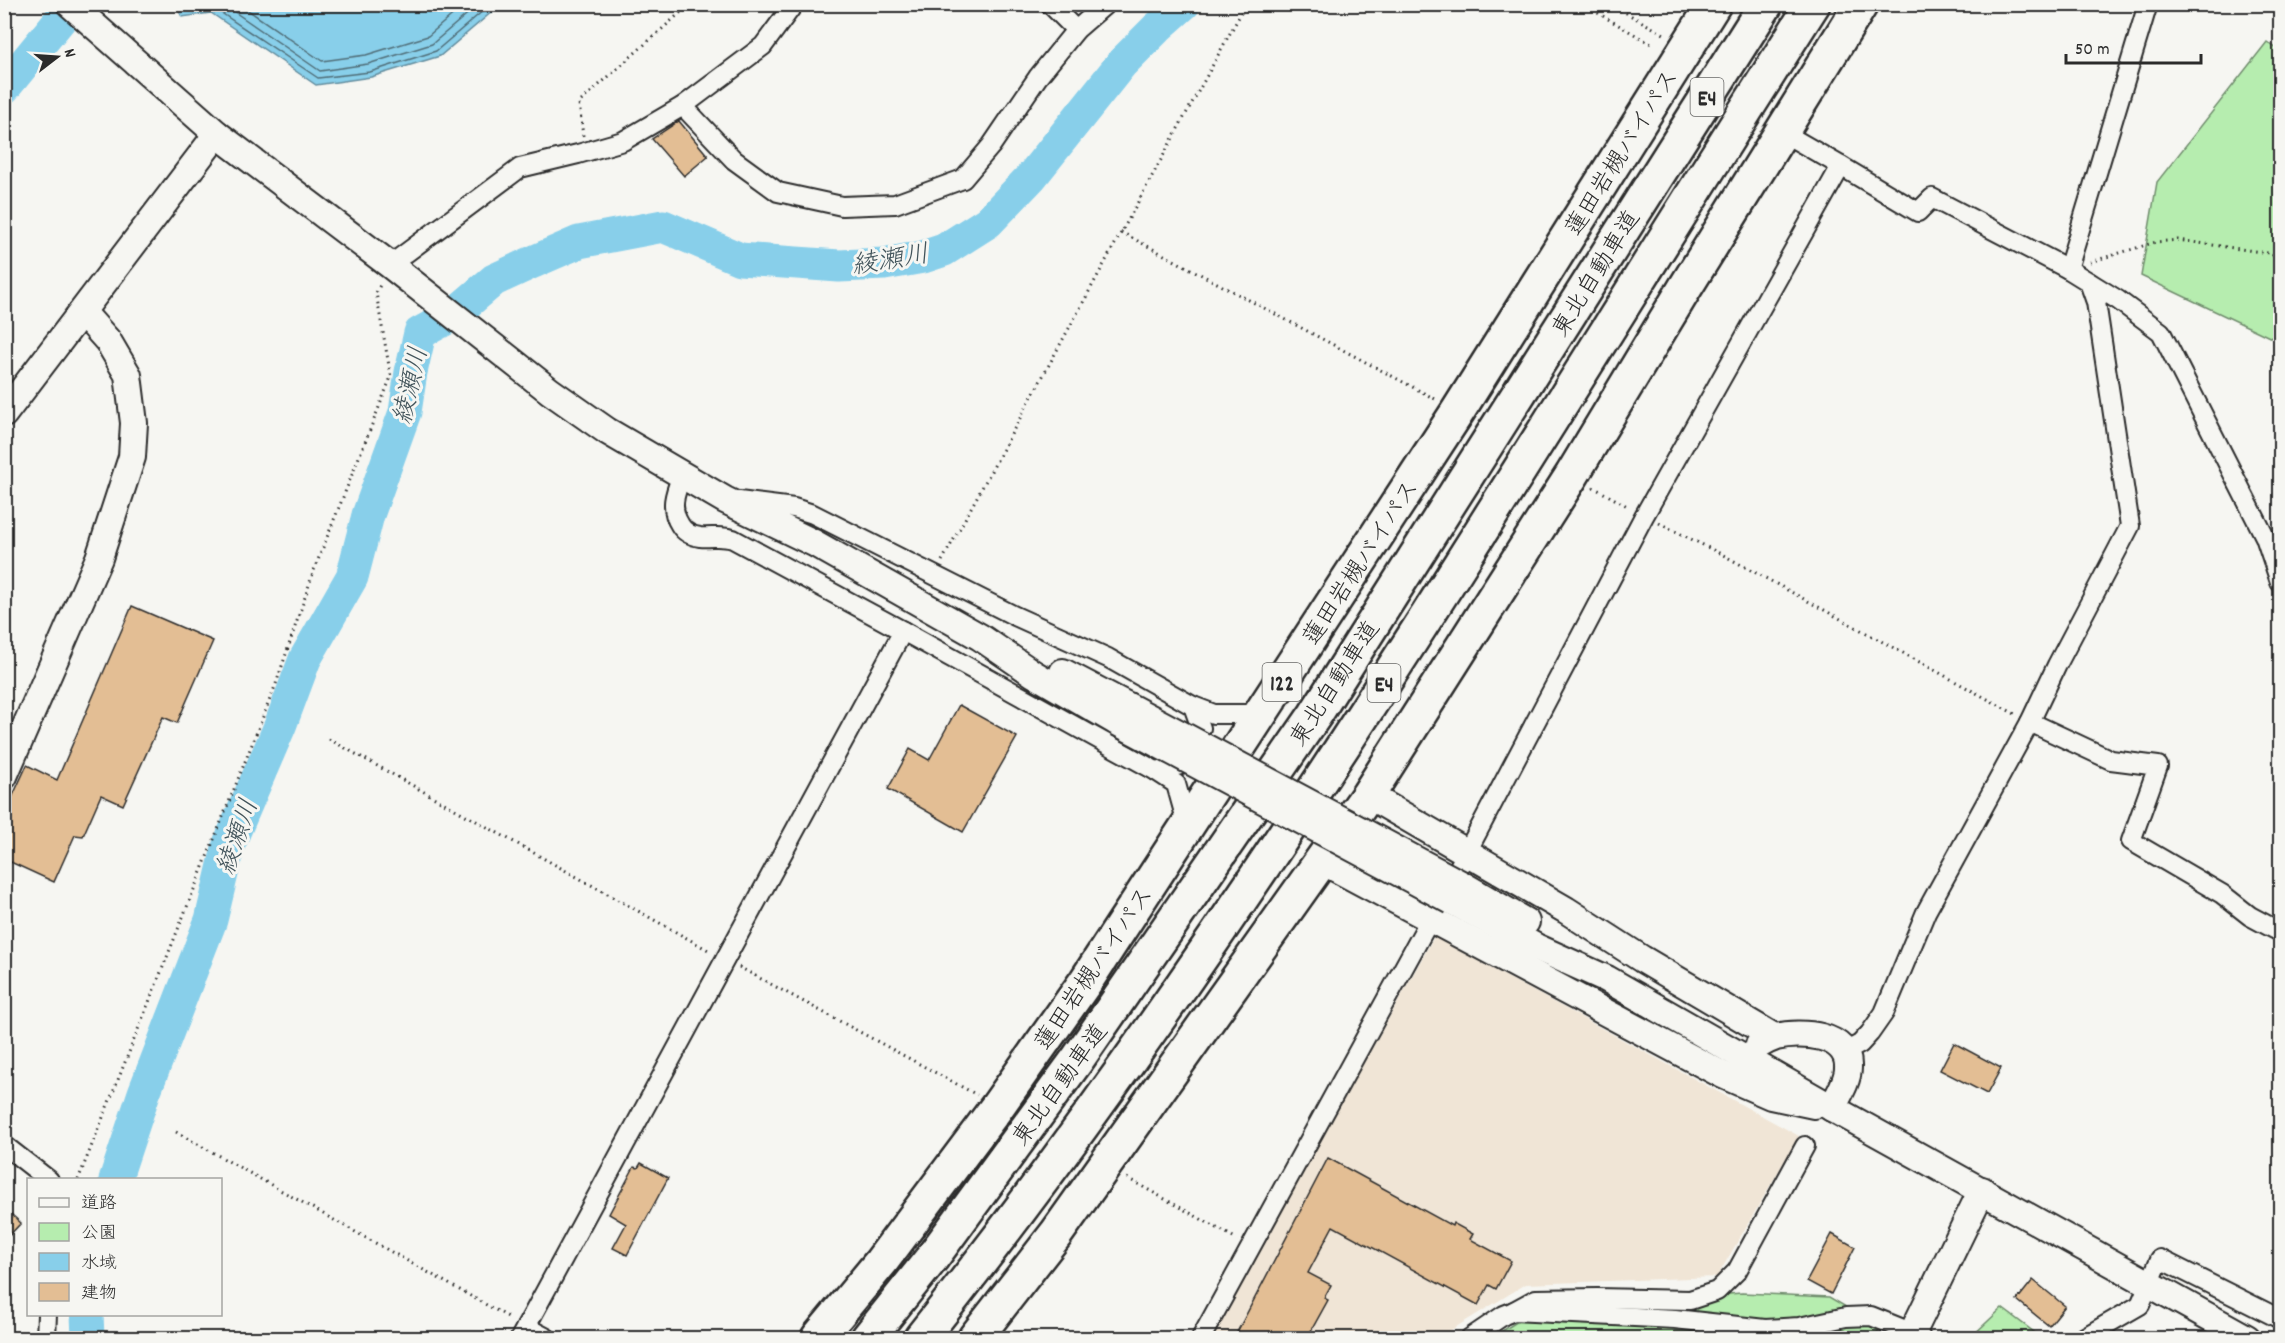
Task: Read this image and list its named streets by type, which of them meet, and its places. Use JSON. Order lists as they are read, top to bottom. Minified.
{"streets":{"highway":["E4","蓮田岩槻バイパス","東北自動車道","122"]},"water":["綾瀬川"],"legend":["道路","公園","水域","建物"],"scale_bar":"50 m","north":"right"}
